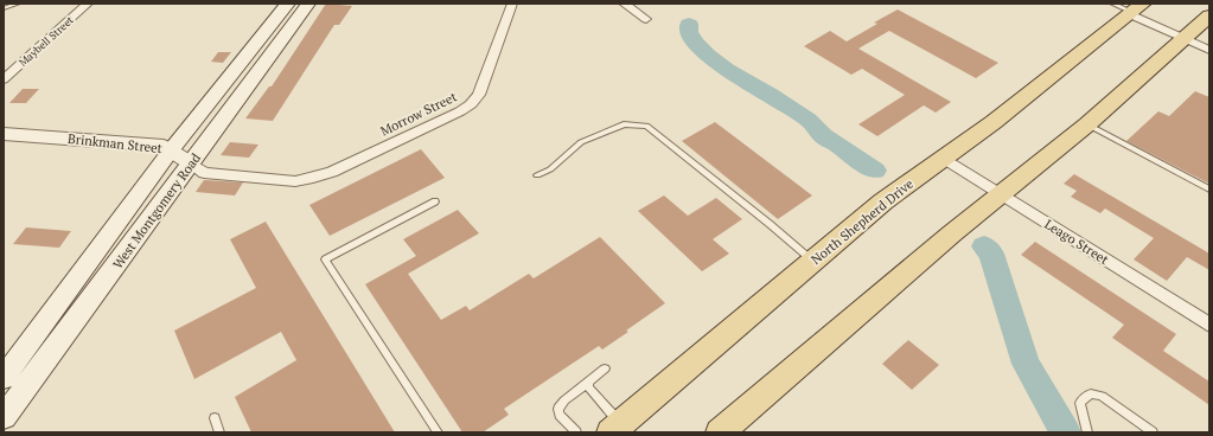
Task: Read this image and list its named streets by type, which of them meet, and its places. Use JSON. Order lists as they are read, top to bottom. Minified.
{"streets":{"main road":["West Montgomery Road","North Shepherd Drive"],"street":["Maybell Street","Morrow Street","Brinkman Street","Leago Street"]},"crossings":[["Morrow Street","Brinkman Street"],["Brinkman Street","West Montgomery Road"],["North Shepherd Drive","Leago Street"]]}
